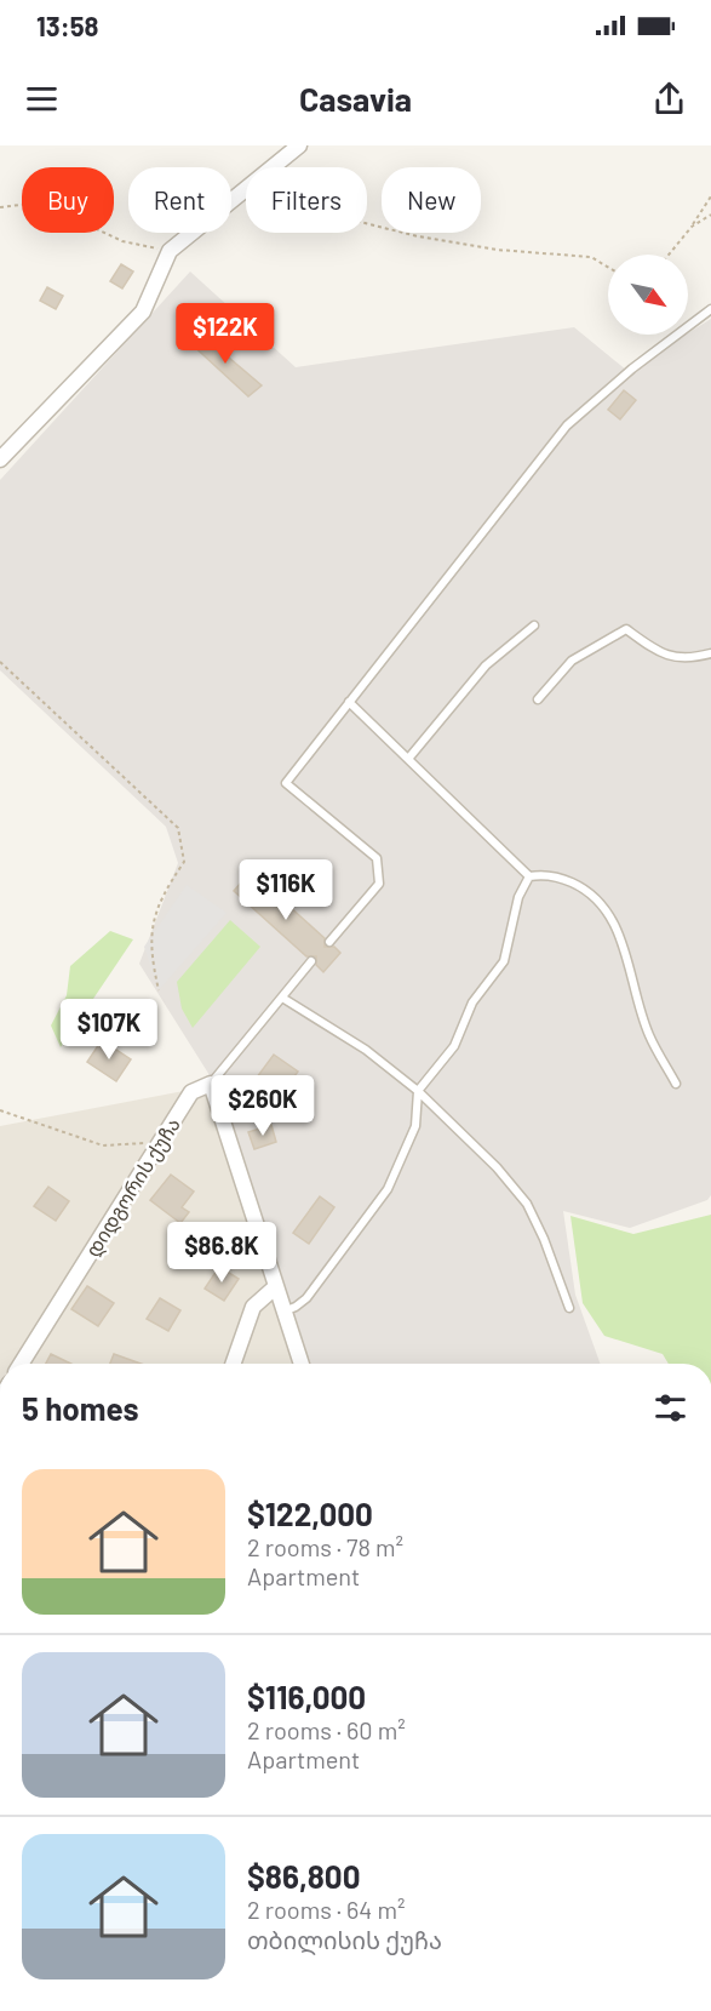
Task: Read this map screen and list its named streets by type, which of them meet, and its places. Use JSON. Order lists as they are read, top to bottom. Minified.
{"streets":{"street":["დიდგორის ქუჩა"]},"north":"bottom right","page":{"status":"13:58","header":"Casavia","chip":["Buy","Rent","Filters","New"],"price":["$122K","$116K","$107K","$260K","$86.8K"],"heading":"5 homes","list":[{"name":"$122,000","note":"2 rooms · 78 m² · Apartment"},{"name":"$116,000","note":"2 rooms · 60 m² · Apartment"},{"name":"$86,800","note":"2 rooms · 64 m² · თბილისის ქუჩა"}]}}
